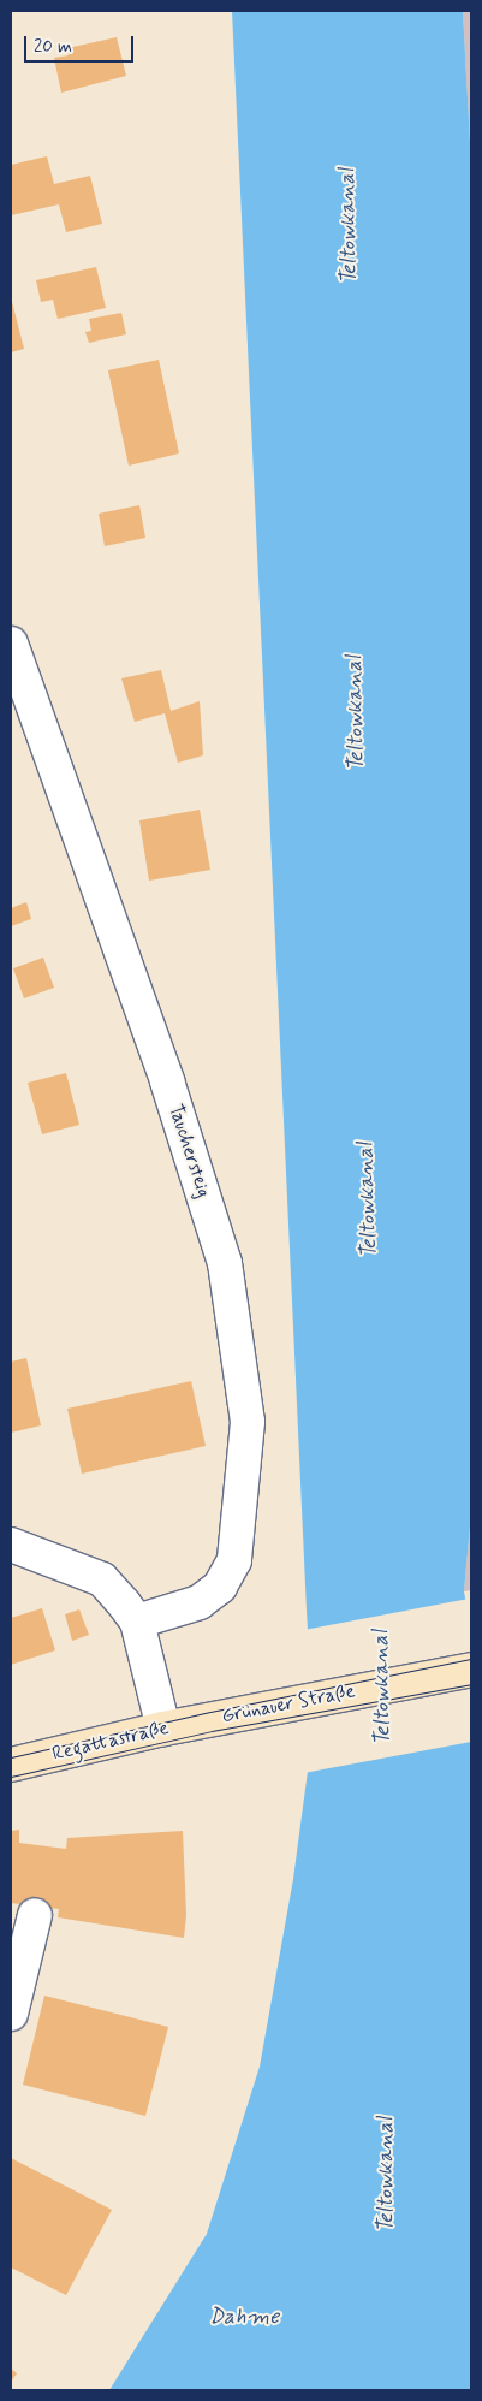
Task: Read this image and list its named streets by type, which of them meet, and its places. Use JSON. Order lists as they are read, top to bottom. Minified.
{"streets":{"main road":["Grünauer Straße","Regattastraße"],"street":["Tauchersteig"]},"crossings":[["Grünauer Straße","Regattastraße"]],"water":["Teltowkanal","Dahme"],"scale_bar":"20 m"}
